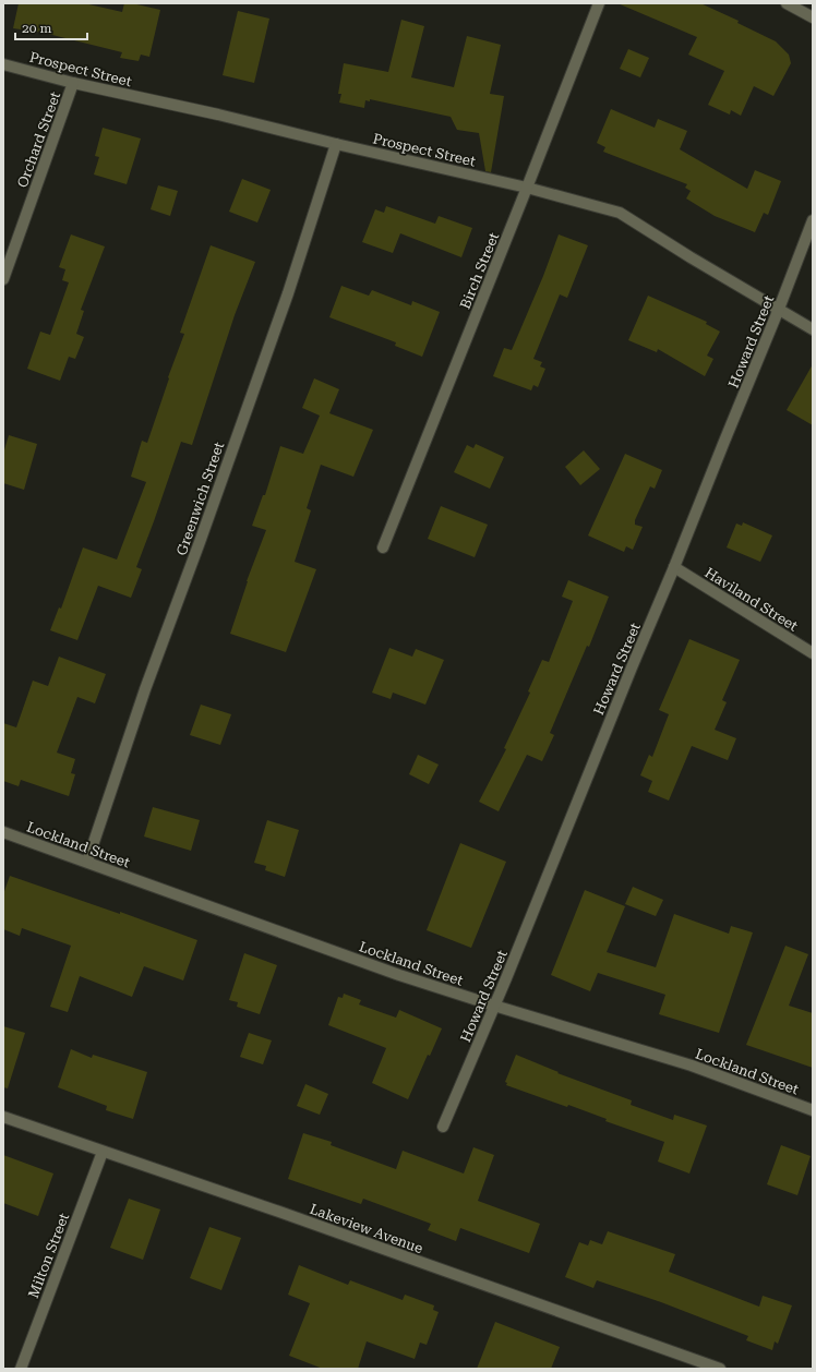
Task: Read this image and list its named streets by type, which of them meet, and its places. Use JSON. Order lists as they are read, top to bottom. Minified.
{"streets":{"street":["Prospect Street","Orchard Street","Birch Street","Howard Street","Greenwich Street","Haviland Street","Lockland Street","Lakeview Avenue","Milton Street"]},"crossings":[["Prospect Street","Orchard Street"],["Prospect Street","Birch Street"],["Prospect Street","Howard Street"],["Prospect Street","Greenwich Street"],["Howard Street","Haviland Street"],["Howard Street","Lockland Street"],["Greenwich Street","Lockland Street"],["Lakeview Avenue","Milton Street"]],"scale_bar":"20 m"}
